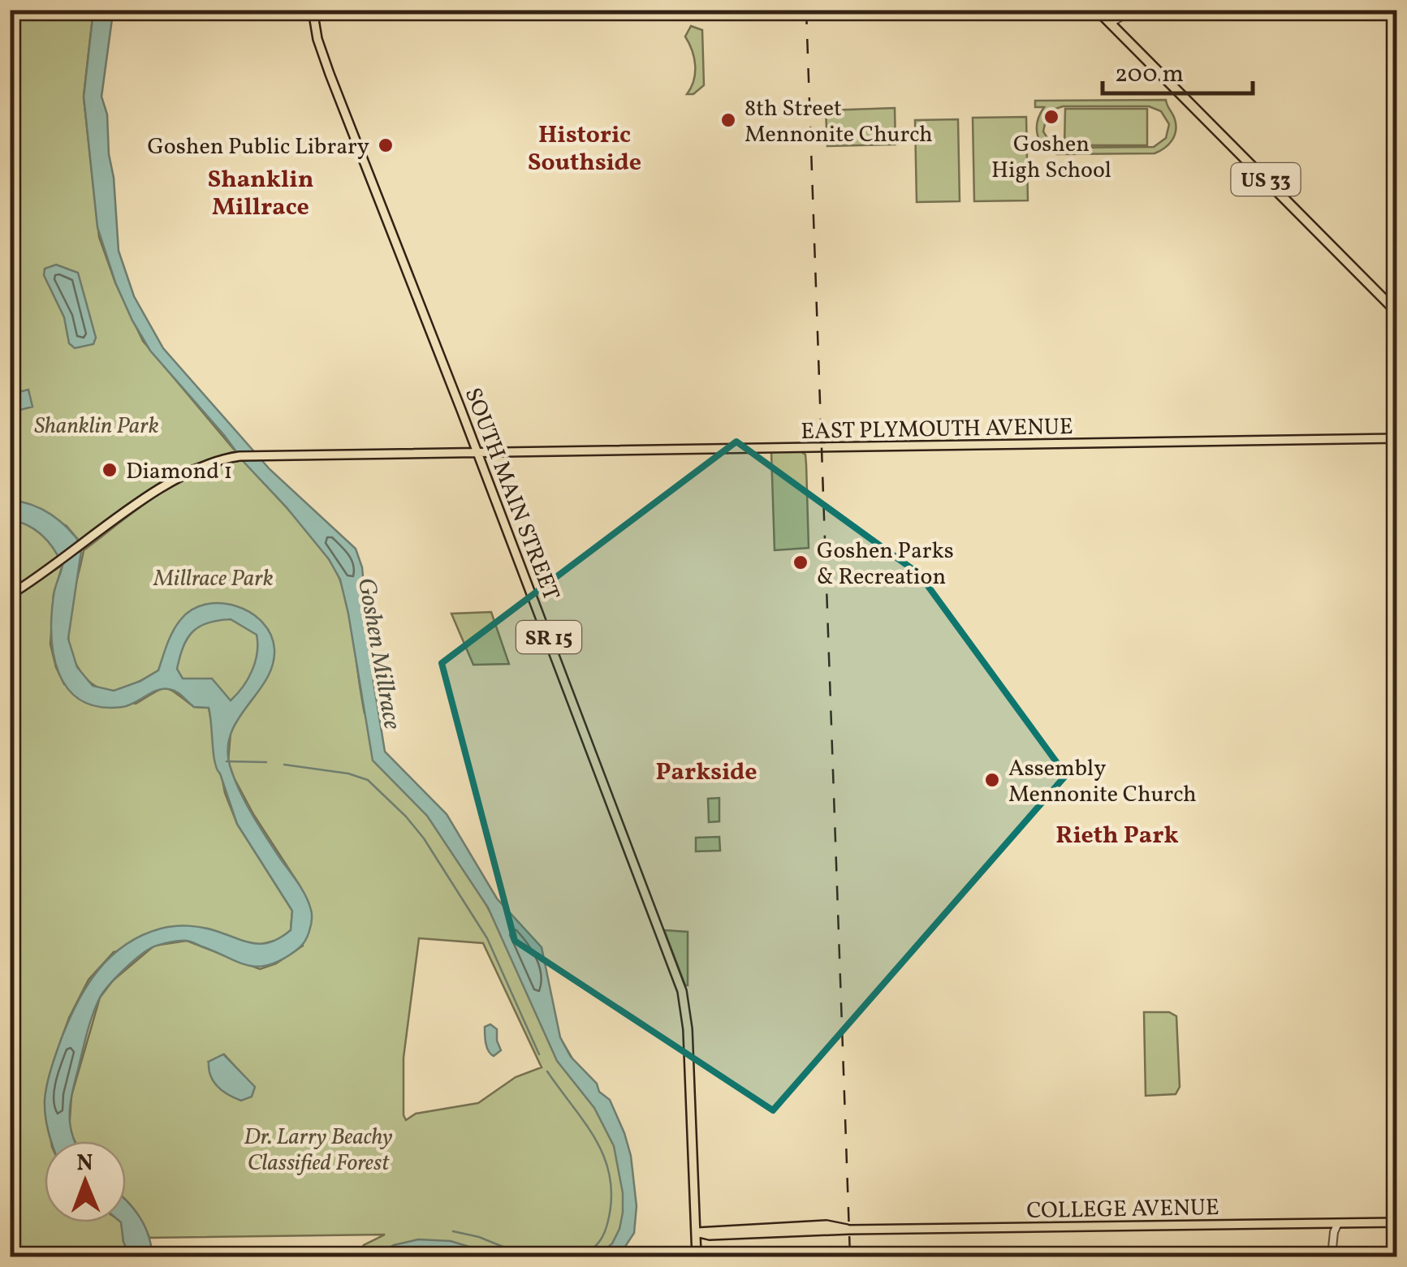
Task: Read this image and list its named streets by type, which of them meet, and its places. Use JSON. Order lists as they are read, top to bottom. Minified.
{"streets":{"highway":["US 33"],"main road":["EAST PLYMOUTH AVENUE","SOUTH MAIN STREET","SR 15","COLLEGE AVENUE"]},"crossings":[["EAST PLYMOUTH AVENUE","SOUTH MAIN STREET"],["SOUTH MAIN STREET","SR 15"],["SOUTH MAIN STREET","COLLEGE AVENUE"],["SR 15","COLLEGE AVENUE"]],"districts":["Historic Southside","Shanklin Millrace","Parkside","Rieth Park"],"water":["Goshen Millrace"],"parks":["Shanklin Park","Millrace Park","Dr. Larry Beachy Classified Forest"],"places":["Goshen High School","8th Street Mennonite Church","Goshen Public Library","Diamond 1","Goshen Parks & Recreation","Assembly Mennonite Church"],"scale_bar":"200 m","north":"top"}
